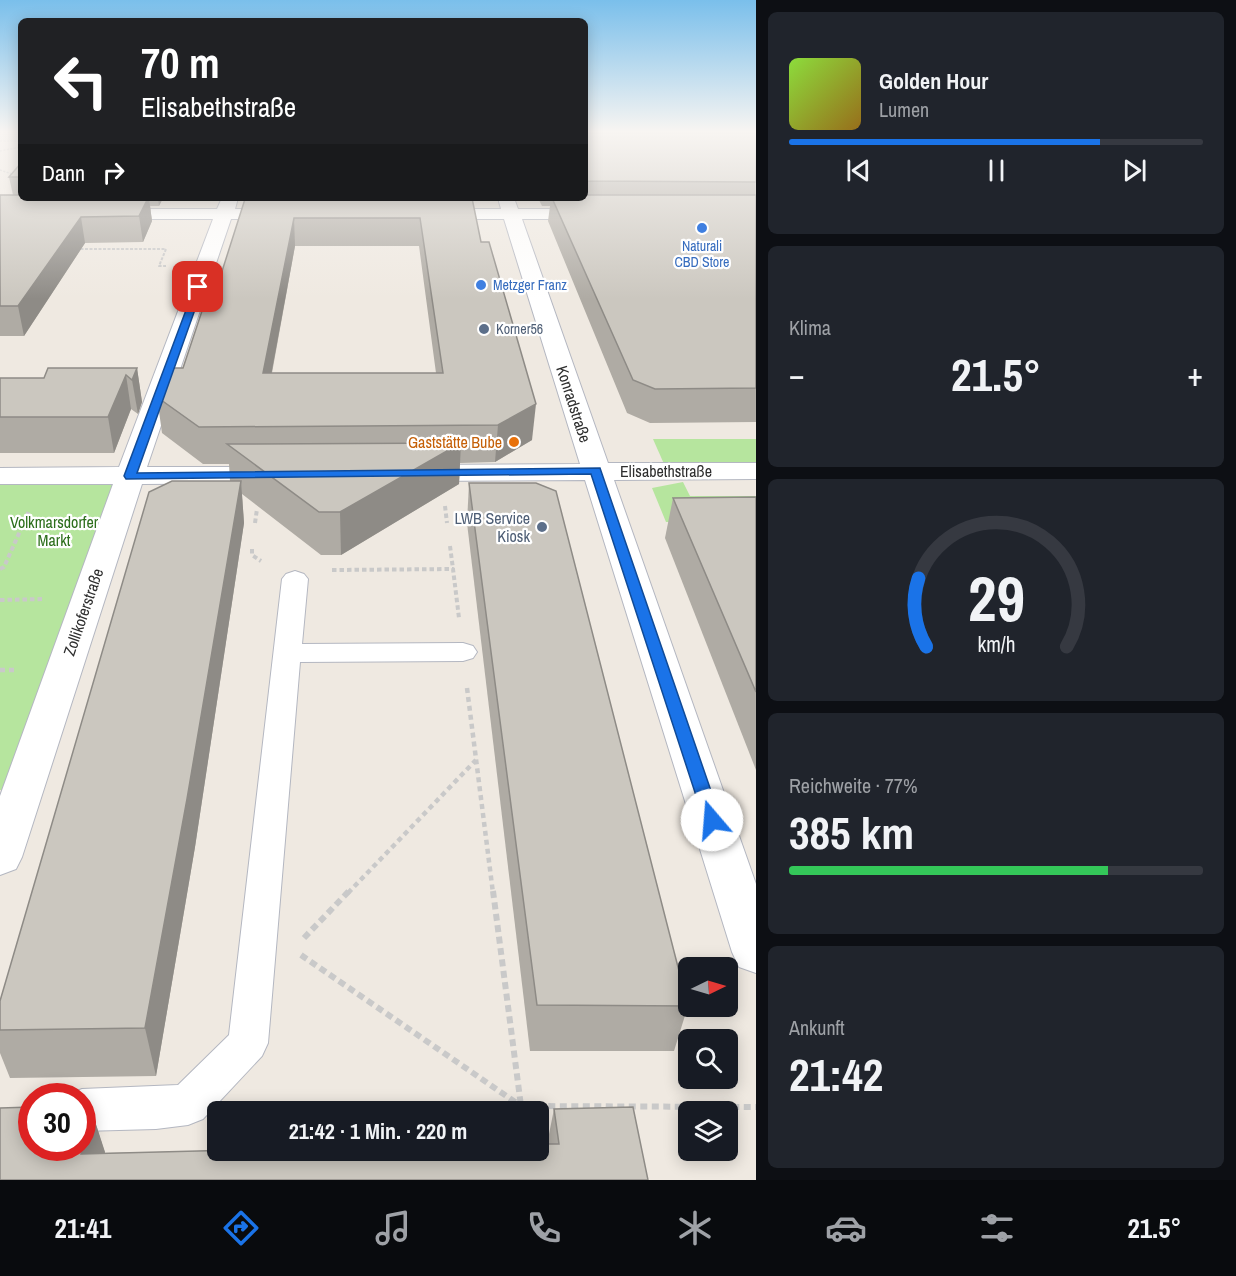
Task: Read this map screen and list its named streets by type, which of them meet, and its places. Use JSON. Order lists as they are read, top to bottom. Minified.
{"streets":{"street":["Konradstraße","Elisabethstraße","Zollikoferstraße"]},"crossings":[["Konradstraße","Elisabethstraße"]],"parks":["Volkmarsdorfer Markt"],"places":["Naturali CBD Store","Metzger Franz","Korner56","Gaststätte Bube","LWB Service Kiosk"],"north":"right","page":{"turn":["70 m","Elisabethstraße"],"song":["Golden Hour","Lumen"],"then":"Dann","tile":["Klima",["Reichweite · 77%","385 km"],["Ankunft","21:42"]],"heat":["−","21.5°","+"],"limit":"30","trip":"21:42 · 1 Min. · 220 m","tabs":["21:41","21.5°"],"gauge":["29","km/h"]}}
